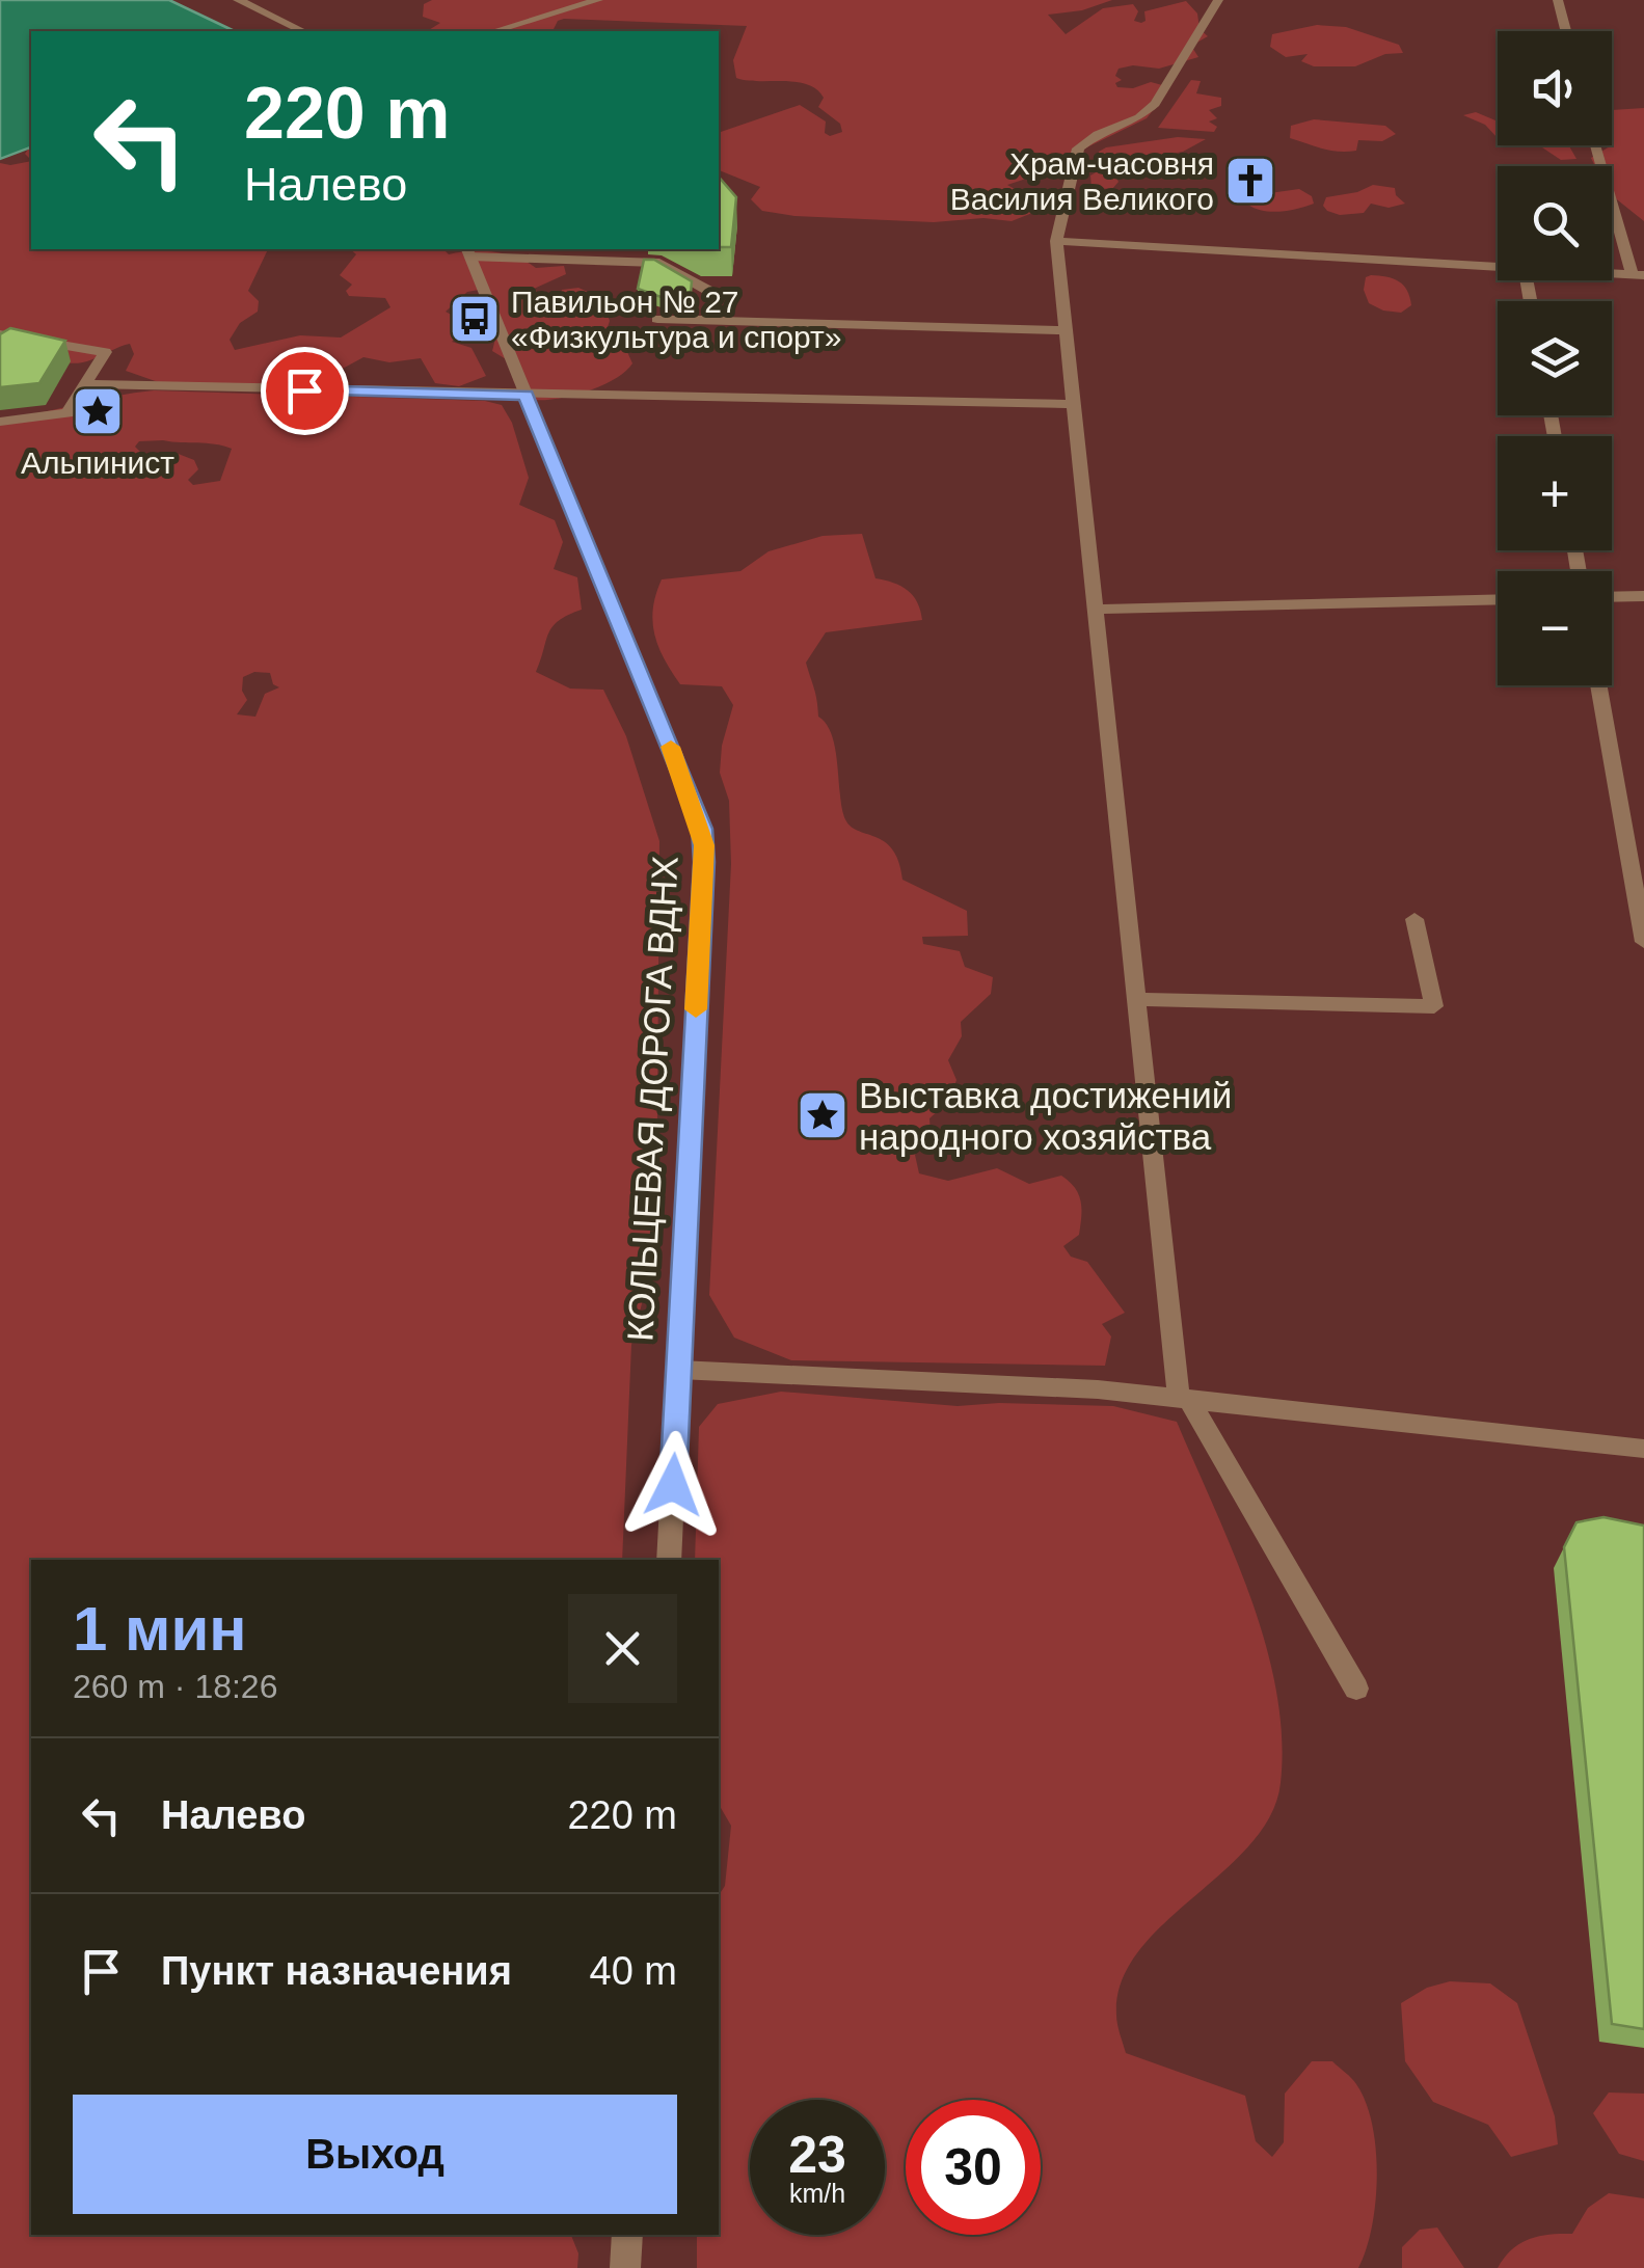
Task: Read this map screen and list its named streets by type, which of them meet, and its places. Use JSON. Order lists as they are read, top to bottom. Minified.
{"streets":{"street":["КОЛЬЦЕВАЯ ДОРОГА ВДНХ"]},"places":{"church":["Храм-часовня Василия Великого"],"bus stop":["Павильон № 27 «Физкультура и спорт»"],"place":["Альпинист","Выставка достижений народного хозяйства"]},"page":{"map_buttons":["+","−"],"turn":["220 m","Налево"],"heading":["1 мин","260 m · 18:26"],"list":[{"name":"Налево","value":"220 m"},{"name":"Пункт назначения","value":"40 m"}],"buttons":"Выход","speed":"23 km/h","limit":"30"}}
